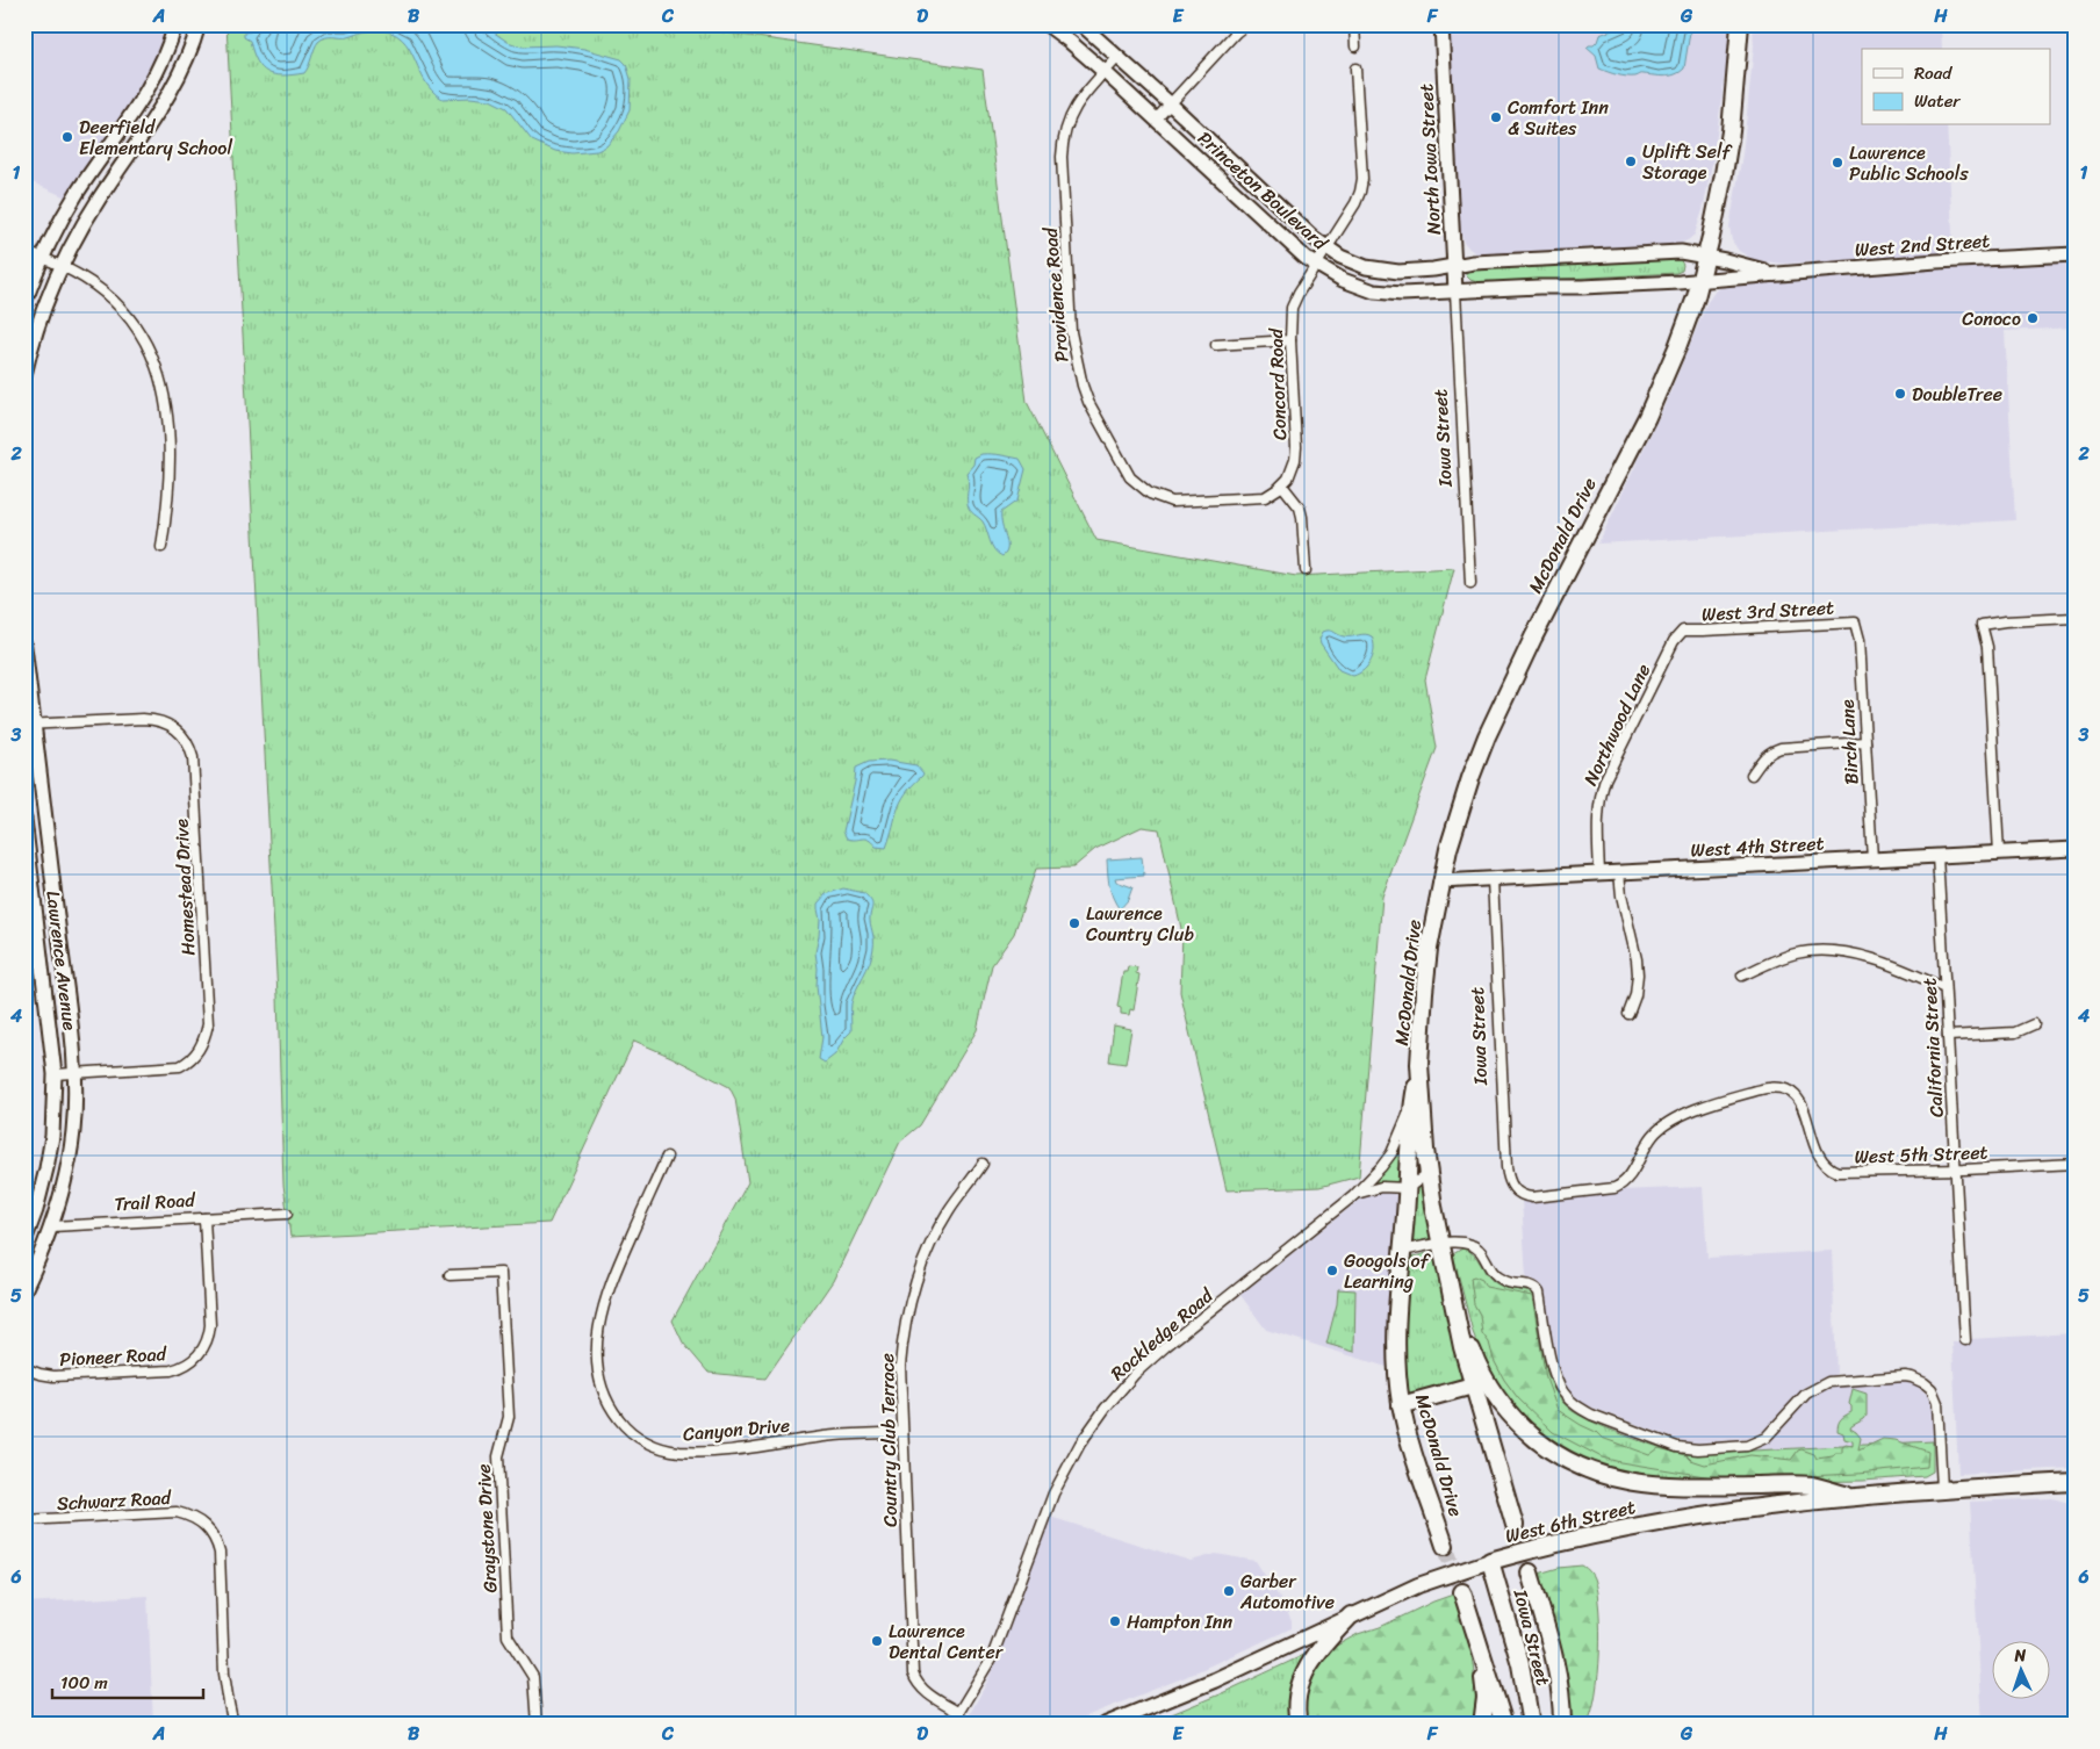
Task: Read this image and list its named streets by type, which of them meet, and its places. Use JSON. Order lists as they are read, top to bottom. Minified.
{"streets":{"highway":["Iowa Street","McDonald Drive","West 6th Street"],"street":["North Iowa Street","Princeton Boulevard","West 2nd Street","Providence Road","Concord Road","West 3rd Street","Northwood Lane","Birch Lane","West 4th Street","Homestead Drive","Lawrence Avenue","California Street","West 5th Street","Trail Road","Rockledge Road","Pioneer Road","Canyon Drive","Country Club Terrace","Schwarz Road","Graystone Drive"]},"crossings":[["North Iowa Street","Princeton Boulevard"],["North Iowa Street","Iowa Street"],["Princeton Boulevard","West 2nd Street"],["Princeton Boulevard","Providence Road"],["Princeton Boulevard","Concord Road"],["Princeton Boulevard","Iowa Street"],["Princeton Boulevard","McDonald Drive"],["West 2nd Street","McDonald Drive"],["Providence Road","Concord Road"],["Iowa Street","West 4th Street"],["Iowa Street","West 5th Street"],["Iowa Street","West 6th Street"],["McDonald Drive","West 4th Street"],["West 3rd Street","Northwood Lane"],["West 3rd Street","Birch Lane"],["Northwood Lane","West 4th Street"],["Birch Lane","West 4th Street"],["West 4th Street","California Street"],["Homestead Drive","Lawrence Avenue"],["Lawrence Avenue","Trail Road"],["California Street","West 5th Street"],["Trail Road","Pioneer Road"],["Rockledge Road","Country Club Terrace"],["Canyon Drive","Country Club Terrace"]],"places":["Comfort Inn & Suites","Deerfield Elementary School","Uplift Self Storage","Lawrence Public Schools","Conoco","DoubleTree","Lawrence Country Club","Googols of Learning","Garber Automotive","Hampton Inn","Lawrence Dental Center"],"legend":["Road","Water"],"scale_bar":"100 m","north":"top","grid":{"columns":["A","B","C","D","E","F","G","H"],"rows":["1","2","3","4","5","6"]}}
